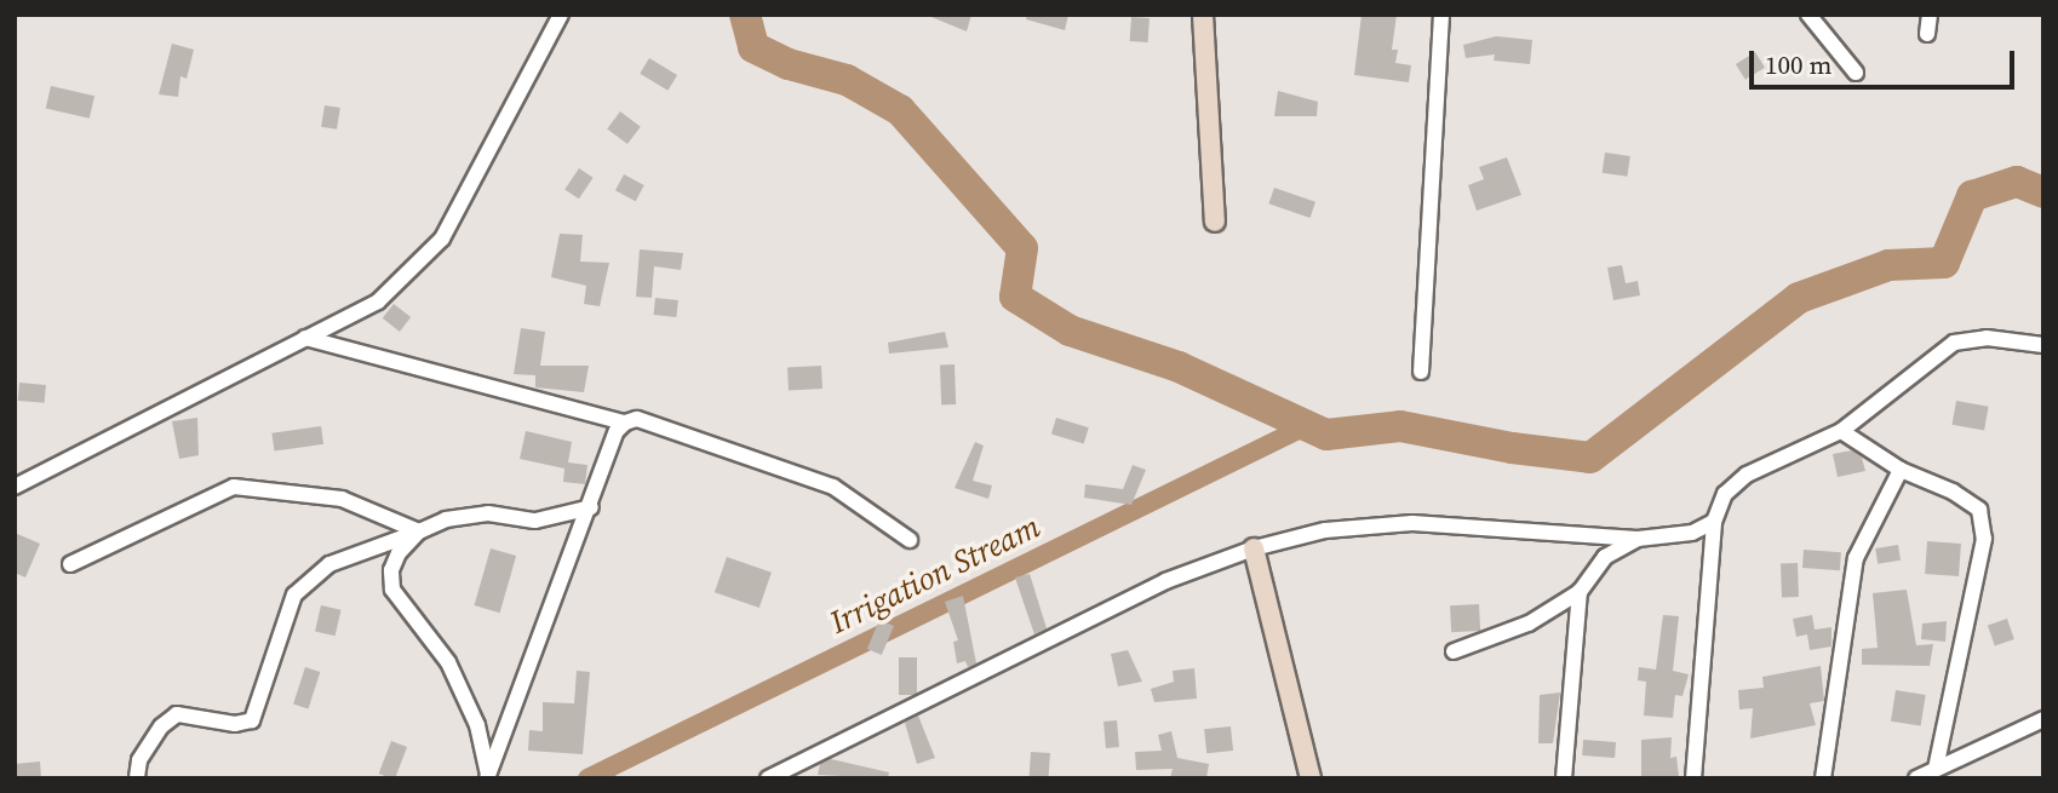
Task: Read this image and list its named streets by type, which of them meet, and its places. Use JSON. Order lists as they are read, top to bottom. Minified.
{"water":["Irrigation Stream"],"scale_bar":"100 m"}
